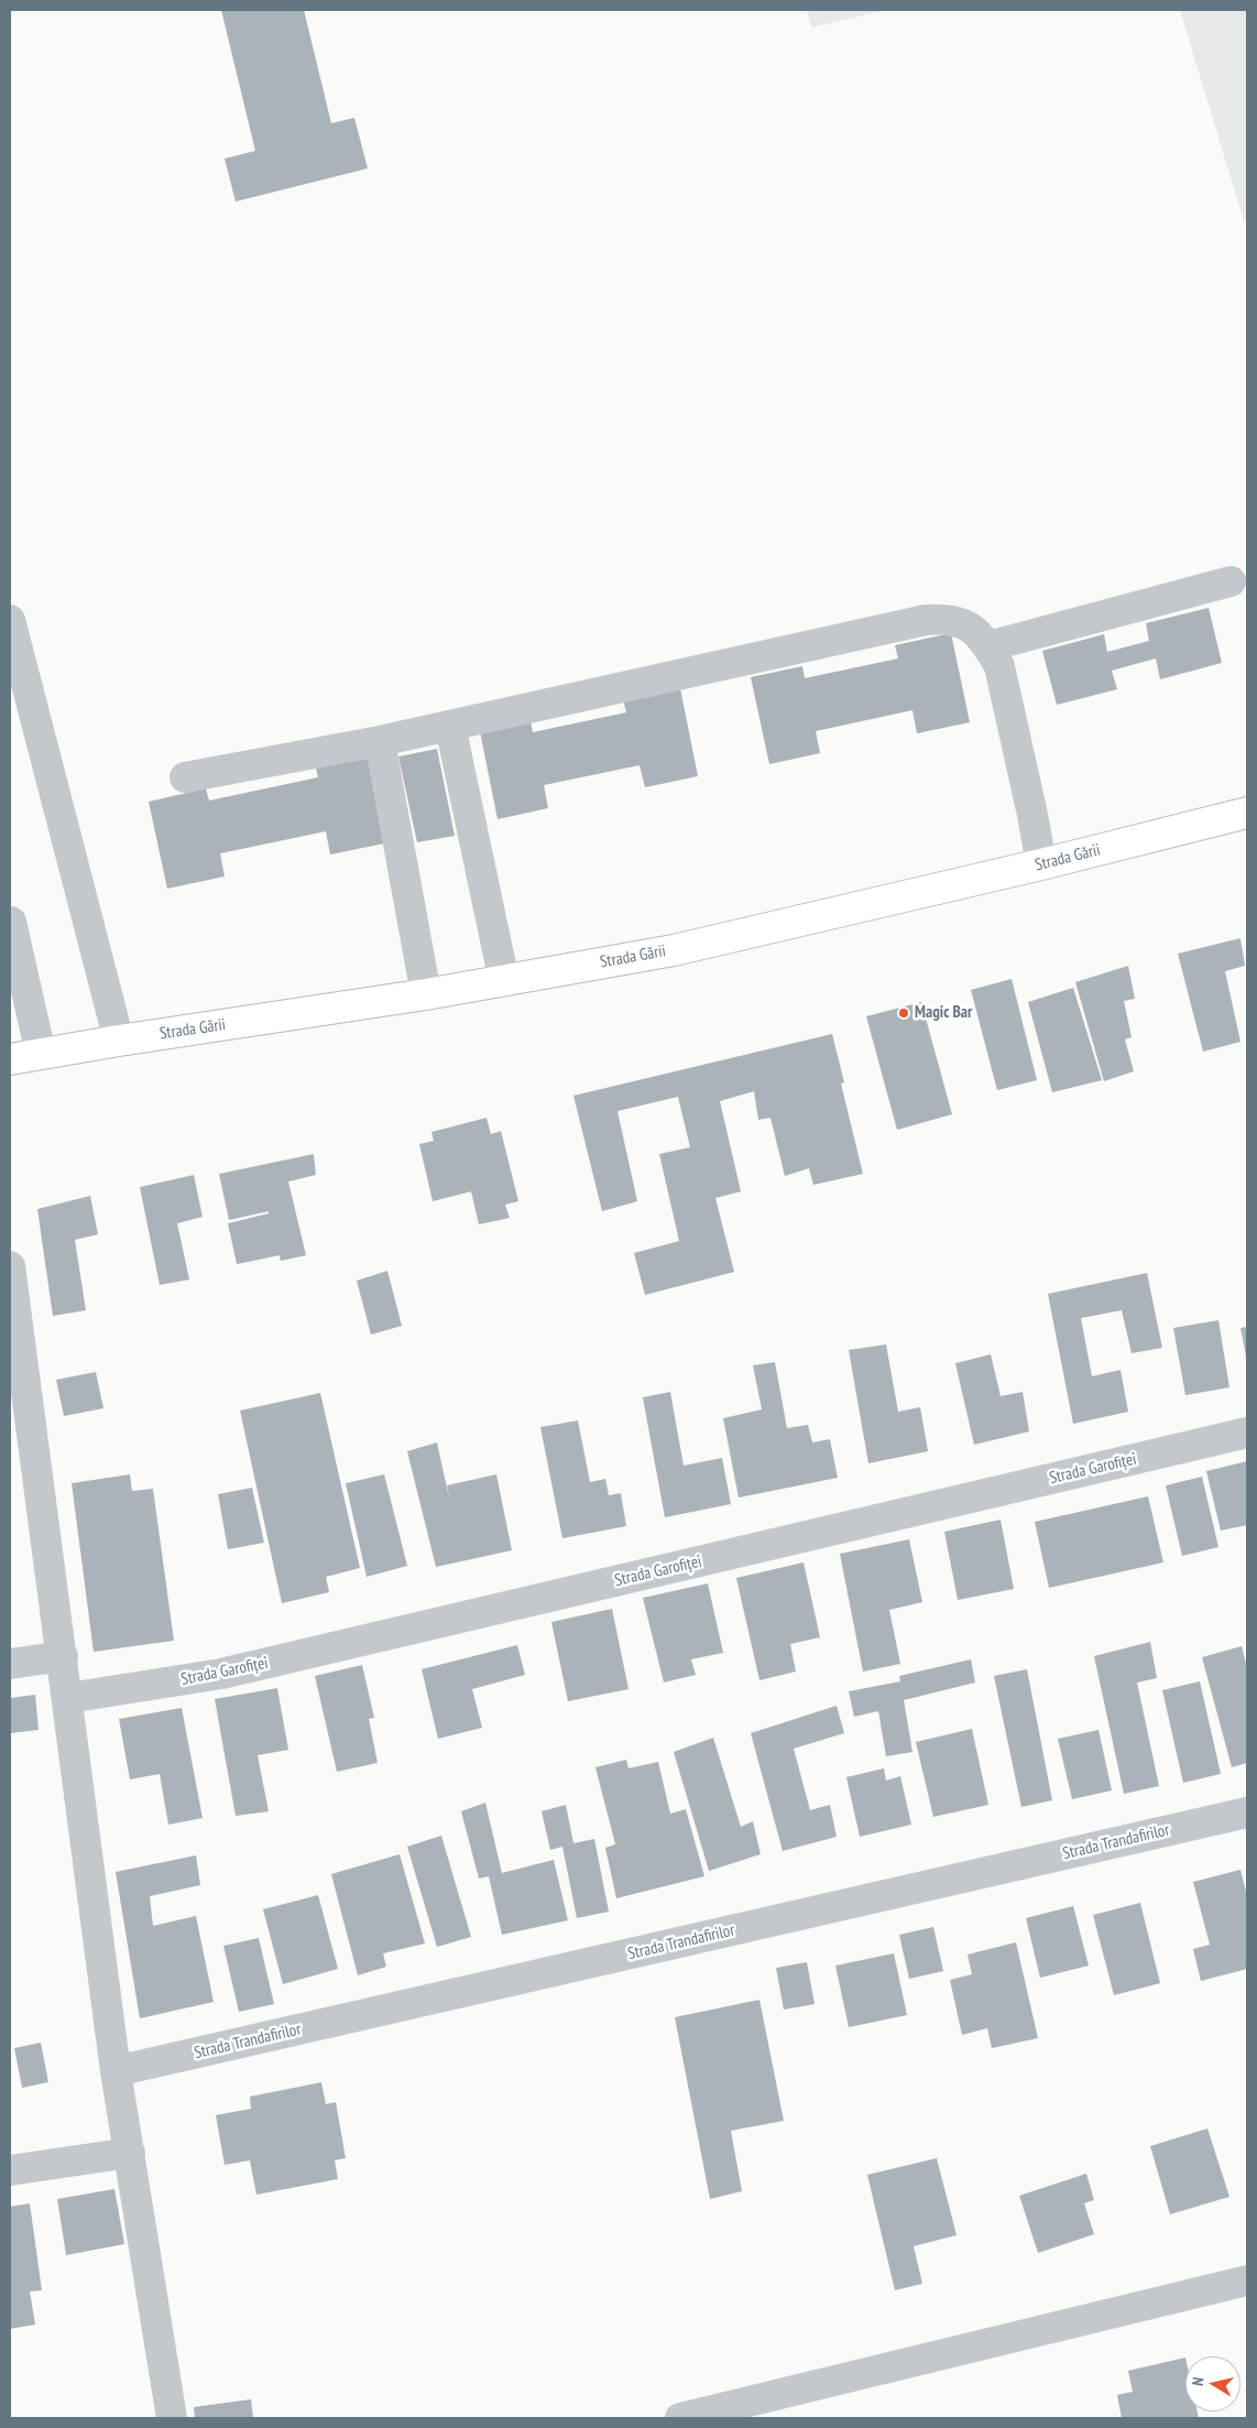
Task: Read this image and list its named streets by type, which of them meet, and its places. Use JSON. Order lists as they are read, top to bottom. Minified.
{"streets":{"main road":["Strada Gării"],"street":["Strada Garofiței","Strada Trandafirilor"]},"places":["Magic Bar"],"north":"left"}
